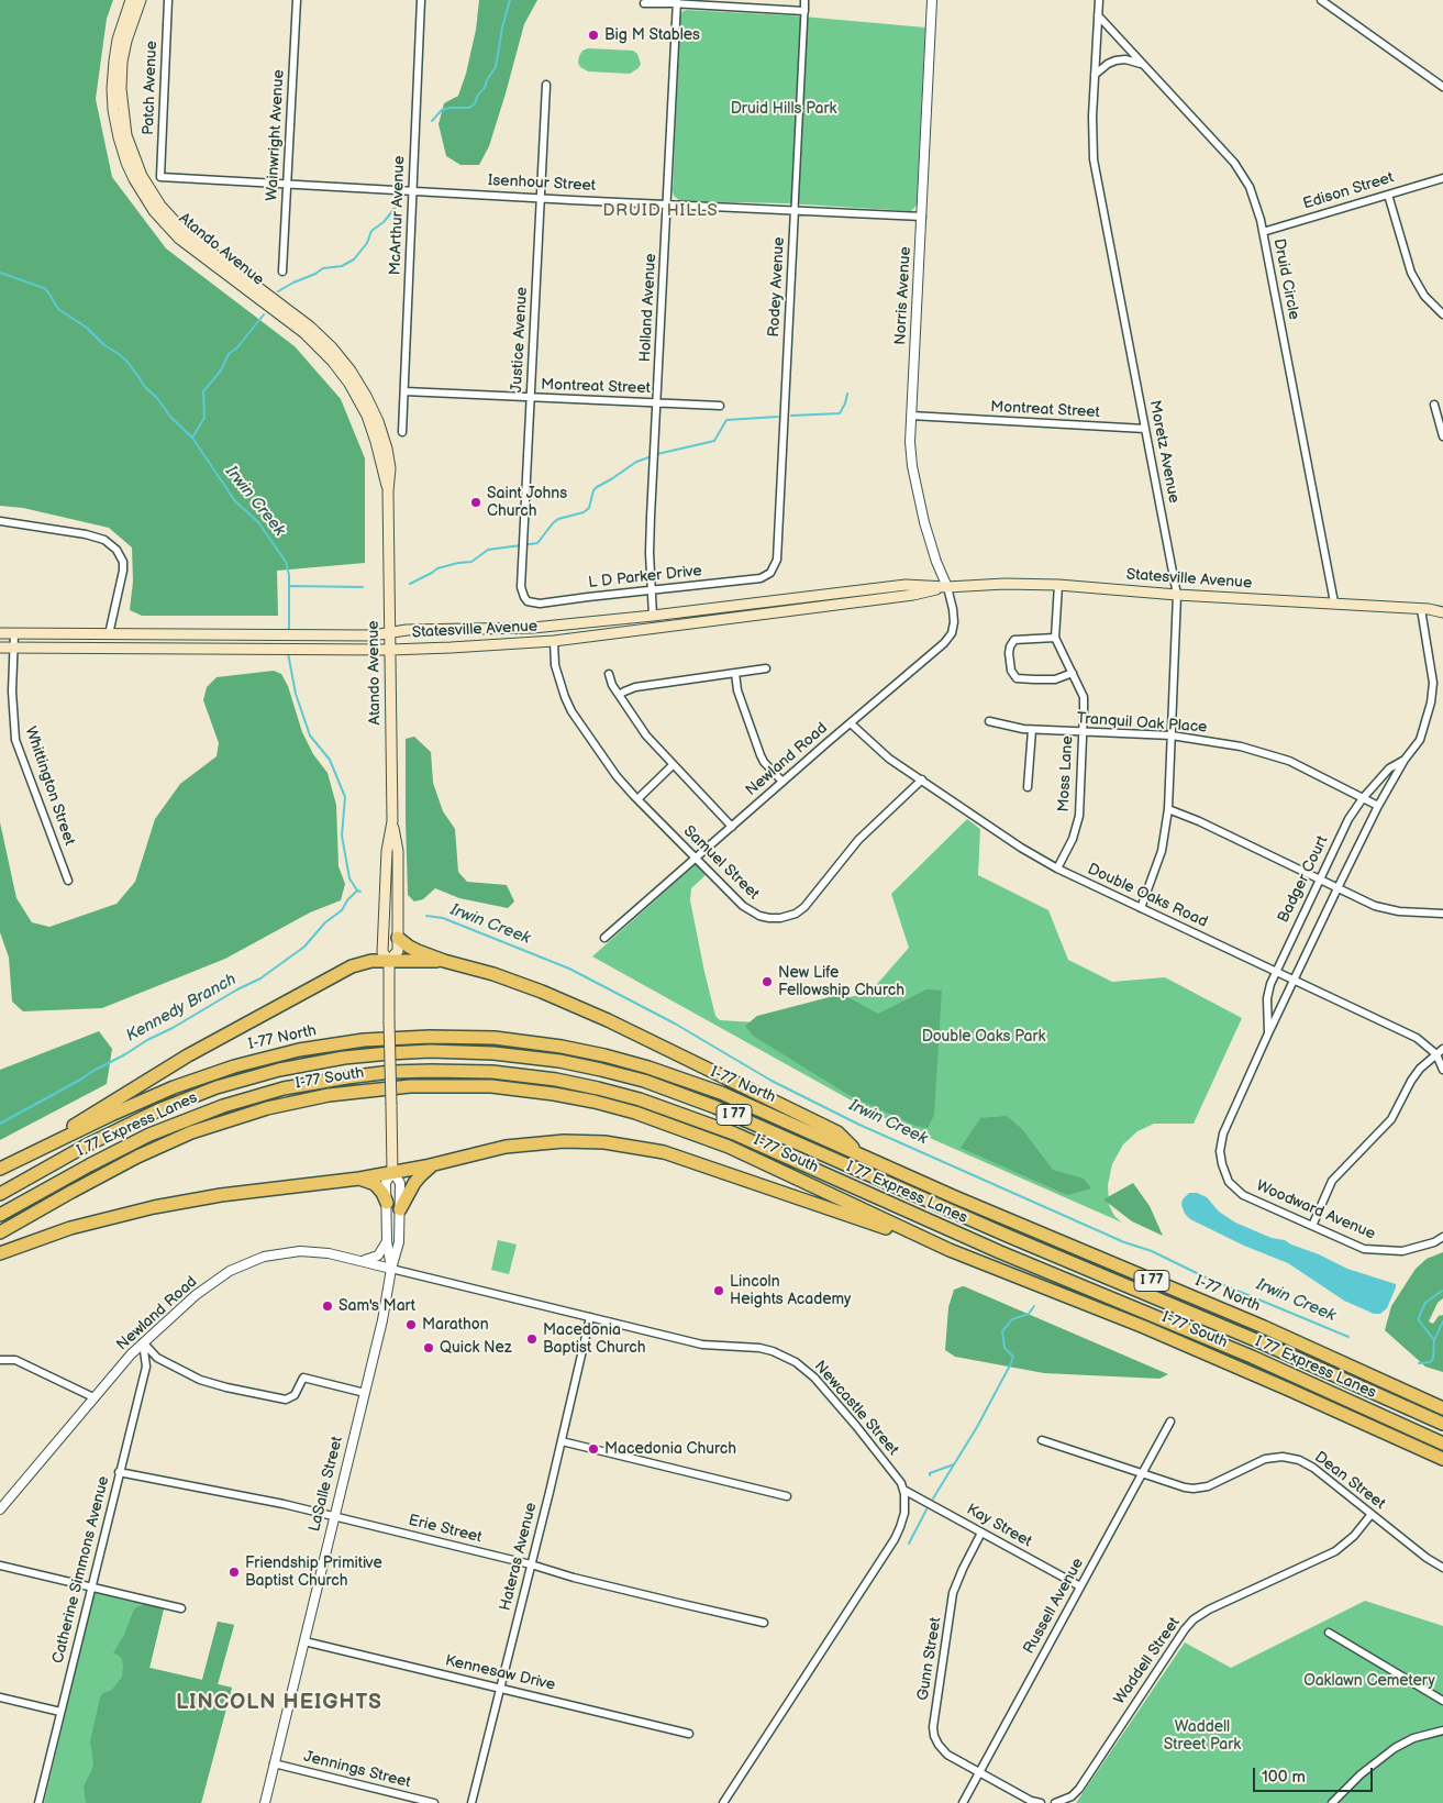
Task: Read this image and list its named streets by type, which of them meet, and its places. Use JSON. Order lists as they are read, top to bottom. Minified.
{"streets":{"highway":["I-77 North","I-77 South","I 77","I 77 Express Lanes"],"main road":["Atando Avenue","Statesville Avenue","LaSalle Street"],"street":["Patch Avenue","Wainwright Avenue","Isenhour Street","Edison Street","McArthur Avenue","Druid Circle","Rodey Avenue","Norris Avenue","Holland Avenue","Justice Avenue","Montreat Street","Moretz Avenue","L D Parker Drive","Tranquil Oak Place","Newland Road","Moss Lane","Whittington Street","Samuel Street","Badger Court","Double Oaks Road","Woodward Avenue","Newcastle Street","Dean Street","Kay Street","Erie Street","Hateras Avenue","Catherine Simmons Avenue","Russell Avenue","Gunn Street","Waddell Street","Kennesaw Drive","Jennings Street"]},"crossings":[["Patch Avenue","Isenhour Street"],["Wainwright Avenue","Isenhour Street"],["Isenhour Street","McArthur Avenue"],["Isenhour Street","Rodey Avenue"],["Isenhour Street","Norris Avenue"],["Isenhour Street","Holland Avenue"],["Isenhour Street","Justice Avenue"],["Edison Street","Druid Circle"],["McArthur Avenue","Montreat Street"],["Atando Avenue","Statesville Avenue"],["Atando Avenue","LaSalle Street"],["Druid Circle","Moretz Avenue"],["Druid Circle","Statesville Avenue"],["Rodey Avenue","L D Parker Drive"],["Norris Avenue","Montreat Street"],["Norris Avenue","Statesville Avenue"],["Norris Avenue","Newland Road"],["Holland Avenue","Montreat Street"],["Holland Avenue","L D Parker Drive"],["Holland Avenue","Statesville Avenue"],["Justice Avenue","Montreat Street"],["Justice Avenue","L D Parker Drive"],["Montreat Street","Moretz Avenue"],["Moretz Avenue","Statesville Avenue"],["Moretz Avenue","Tranquil Oak Place"],["Moretz Avenue","Double Oaks Road"],["Statesville Avenue","Newland Road"],["Statesville Avenue","Whittington Street"],["Statesville Avenue","Samuel Street"],["Statesville Avenue","Badger Court"],["Tranquil Oak Place","Moss Lane"],["Tranquil Oak Place","Badger Court"],["Newland Road","Samuel Street"],["Newland Road","Double Oaks Road"],["Newland Road","Newcastle Street"],["Newland Road","LaSalle Street"],["Newland Road","Catherine Simmons Avenue"],["Moss Lane","Double Oaks Road"],["Samuel Street","Double Oaks Road"],["Badger Court","Double Oaks Road"],["Badger Court","Woodward Avenue"],["Newcastle Street","LaSalle Street"],["Newcastle Street","Kay Street"],["Newcastle Street","Hateras Avenue"],["Dean Street","Russell Avenue"],["Dean Street","Waddell Street"],["LaSalle Street","Erie Street"],["LaSalle Street","Kennesaw Drive"],["LaSalle Street","Jennings Street"],["Kay Street","Russell Avenue"],["Kay Street","Gunn Street"],["Erie Street","Hateras Avenue"],["Erie Street","Catherine Simmons Avenue"],["Hateras Avenue","Kennesaw Drive"],["Russell Avenue","Gunn Street"]],"districts":["DRUID HILLS","LINCOLN HEIGHTS"],"water":["Irwin Creek","Kennedy Branch"],"parks":["Druid Hills Park","Double Oaks Park","Oaklawn Cemetery","Waddell Street Park"],"places":["Big M Stables","Saint Johns Church","New Life Fellowship Church","Lincoln Heights Academy","Sam's Mart","Marathon","Macedonia Baptist Church","Quick Nez","Macedonia Church","Friendship Primitive Baptist Church"],"scale_bar":"100 m"}
